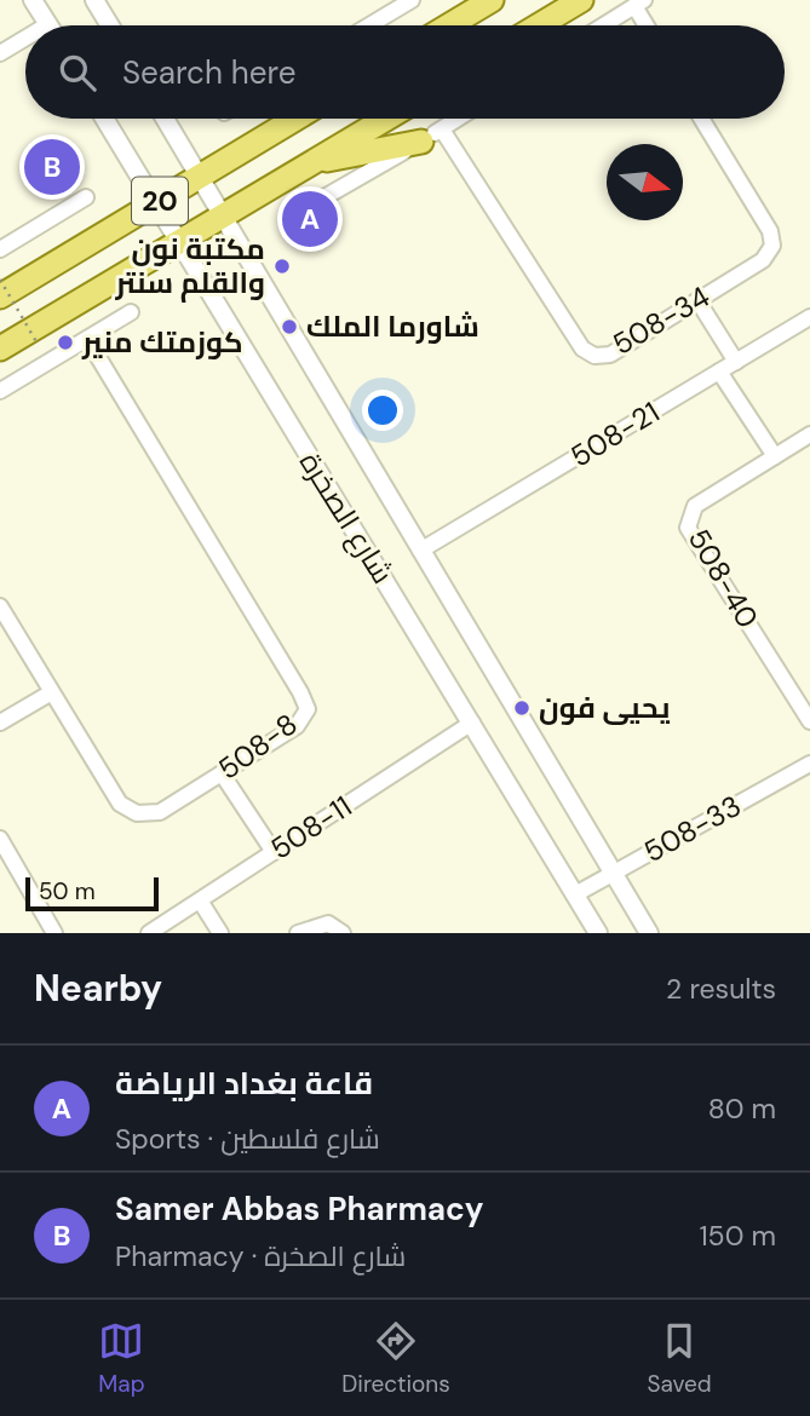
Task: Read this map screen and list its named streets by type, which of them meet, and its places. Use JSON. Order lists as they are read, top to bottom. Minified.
{"streets":{"main road":["20"],"street":["508-34","508-21","شارع الصخرة","508-40","508-8","508-11","508-33"]},"crossings":[["20","شارع الصخرة"],["508-21","شارع الصخرة"],["شارع الصخرة","508-11"],["شارع الصخرة","508-33"]],"places":["مكتبة نون والقلم سنتر","شاورما الملك","كوزمتك منير","يحيى فون"],"scale_bar":"50 m","north":"right","page":{"search":"Search here","pins":["B","A"],"scale":"50 m","heading":["Nearby","2 results"],"list":[{"mark":"A","name":"قاعة بغداد الرياضة","note":"Sports · شارع فلسطين","value":"80 m"},{"mark":"B","name":"Samer Abbas Pharmacy","note":"Pharmacy · شارع الصخرة","value":"150 m"}],"nav":["Map","Directions","Saved"]}}
